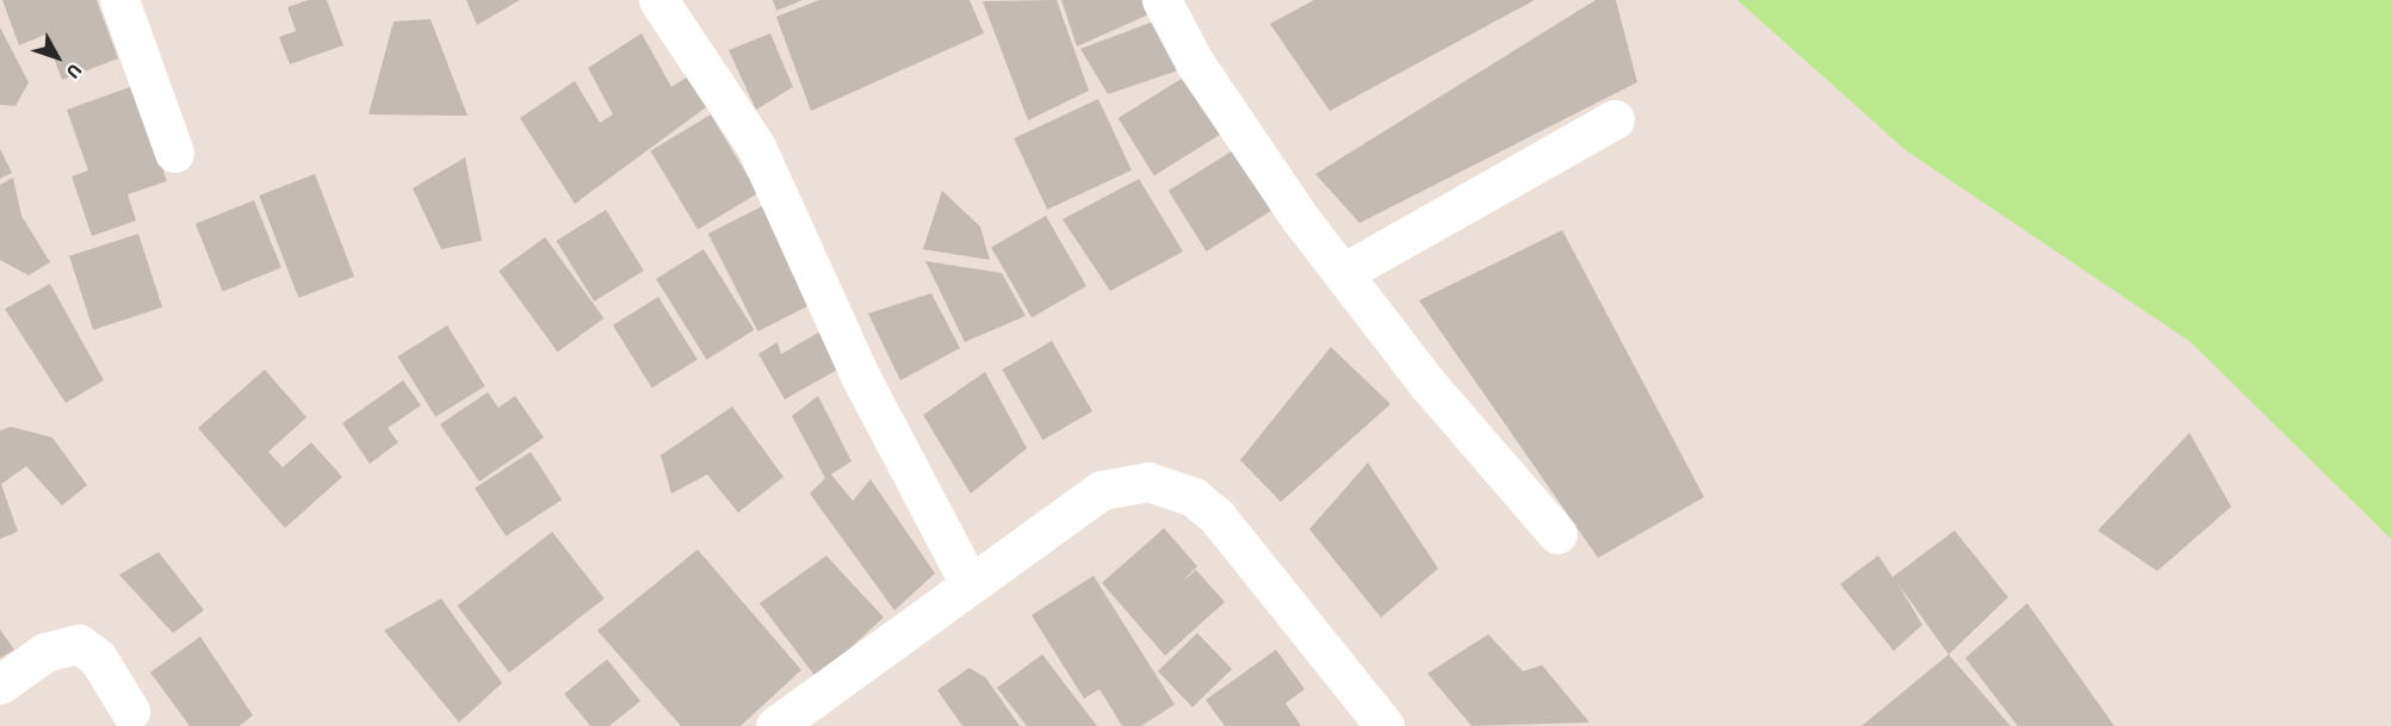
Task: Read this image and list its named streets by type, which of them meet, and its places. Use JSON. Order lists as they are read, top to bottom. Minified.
{"north":"bottom right"}
